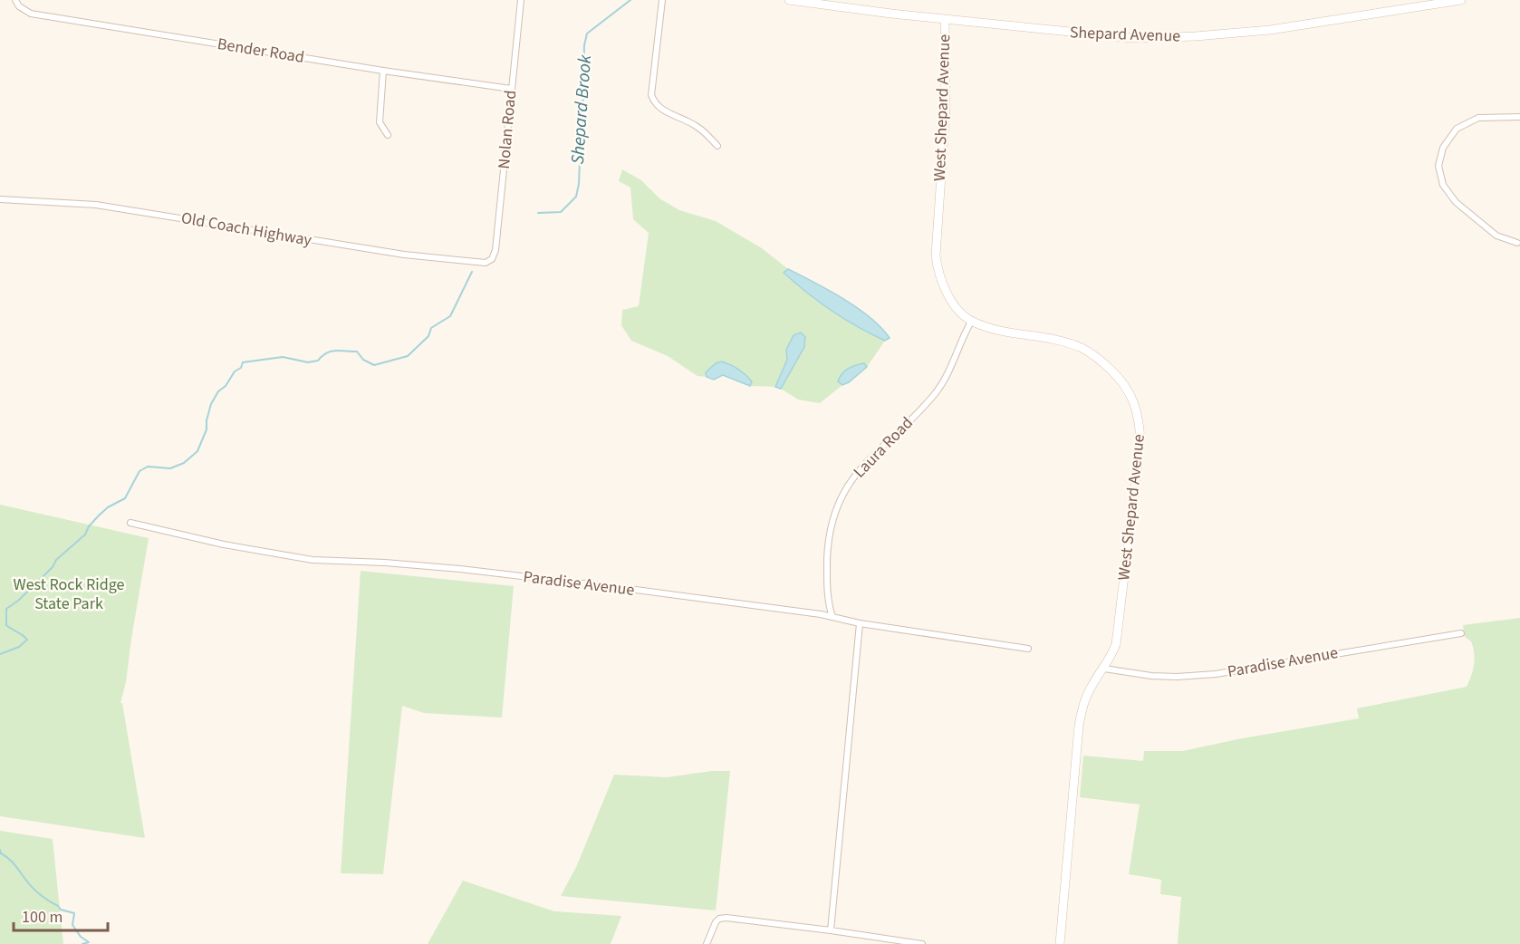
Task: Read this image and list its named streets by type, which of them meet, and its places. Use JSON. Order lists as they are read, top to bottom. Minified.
{"streets":{"street":["Shepard Avenue","Bender Road","West Shepard Avenue","Nolan Road","Old Coach Highway","Laura Road","Paradise Avenue"]},"crossings":[["Shepard Avenue","West Shepard Avenue"],["Bender Road","Nolan Road"],["West Shepard Avenue","Laura Road"],["West Shepard Avenue","Paradise Avenue"],["Nolan Road","Old Coach Highway"],["Laura Road","Paradise Avenue"]],"water":["Shepard Brook"],"parks":["West Rock Ridge State Park"],"scale_bar":"100 m"}
